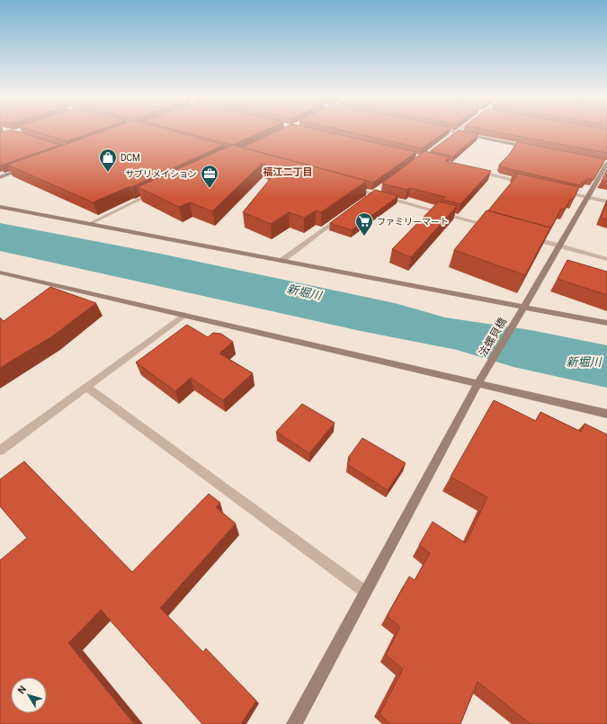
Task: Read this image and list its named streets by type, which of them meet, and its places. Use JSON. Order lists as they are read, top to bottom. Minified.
{"streets":{"street":["法螺貝橋"]},"districts":["福江二丁目"],"water":["新堀川"],"places":{"shop":["DCM"],"office":["サブリメイション"],"supermarket":["ファミリーマート"]},"north":"top left"}
